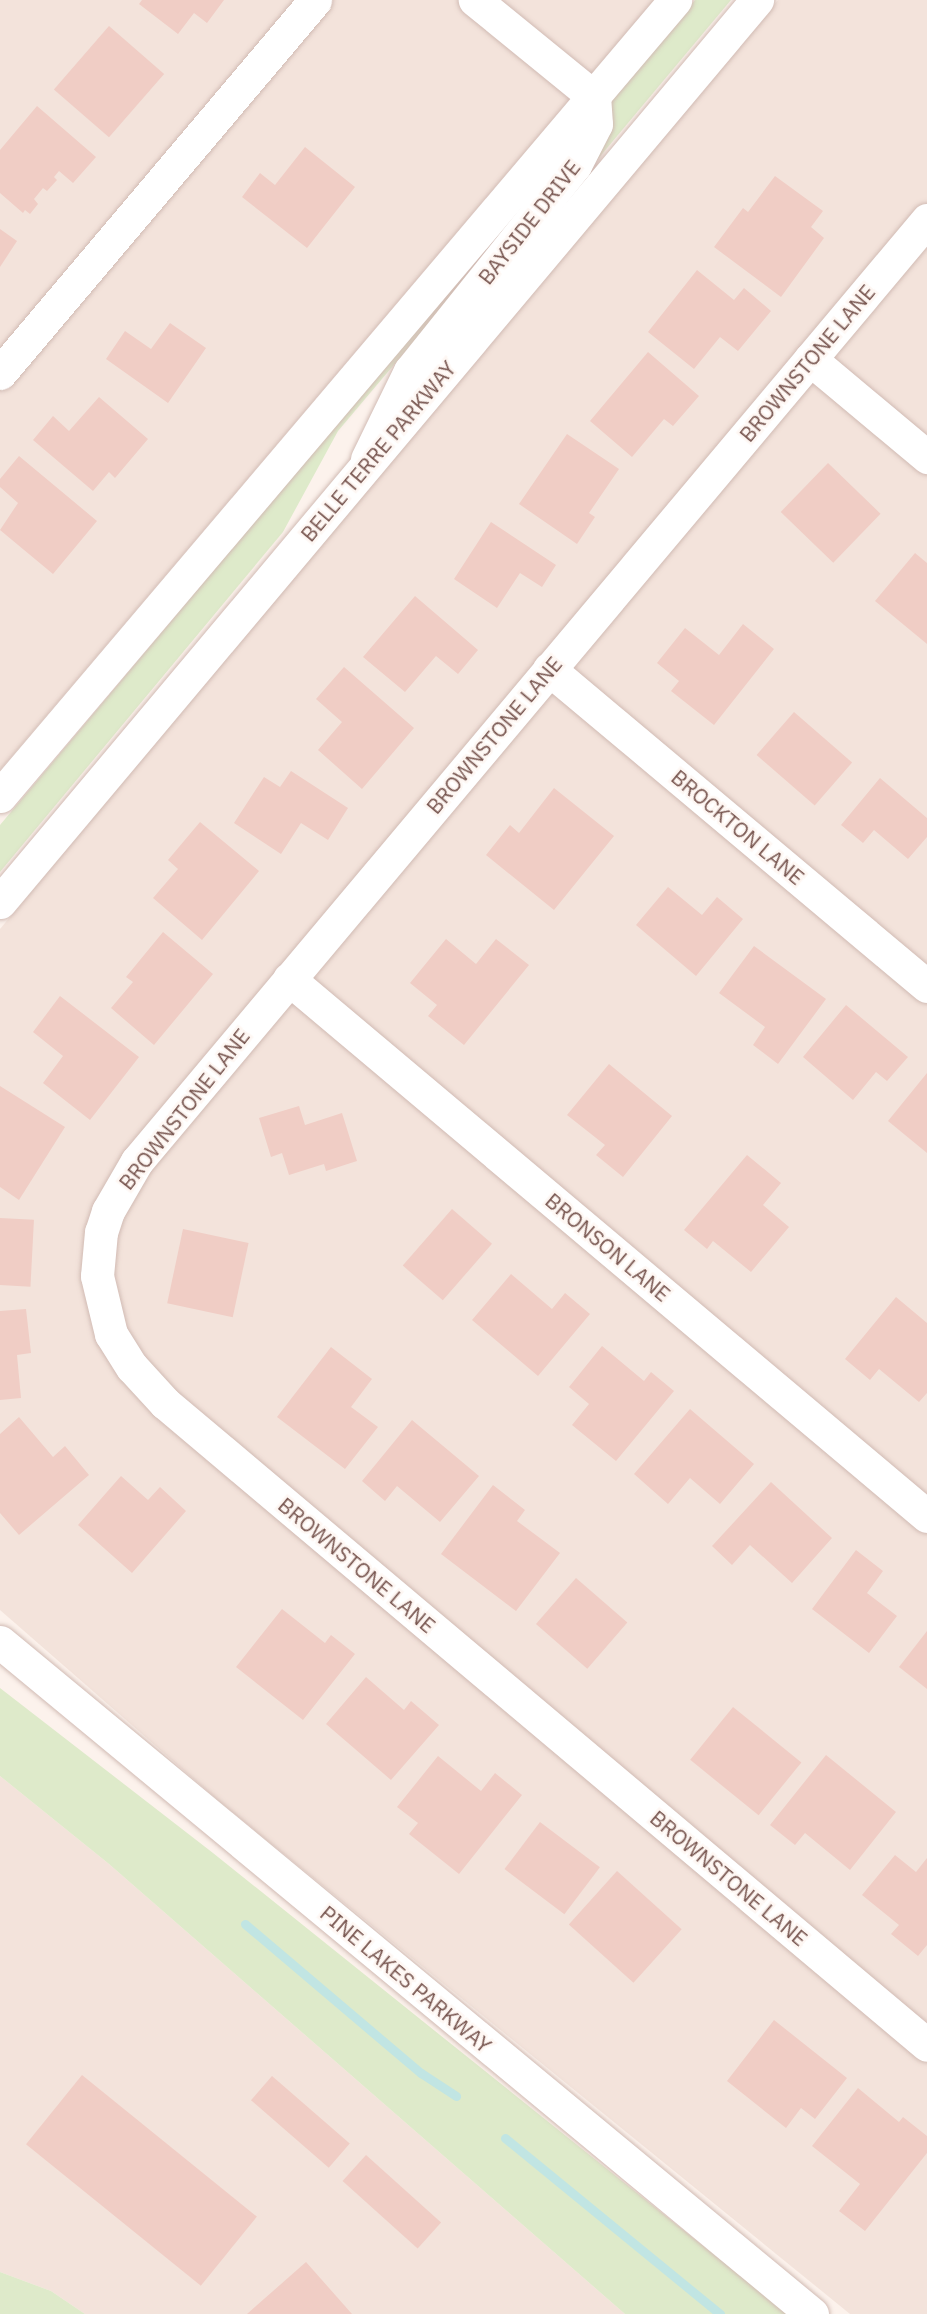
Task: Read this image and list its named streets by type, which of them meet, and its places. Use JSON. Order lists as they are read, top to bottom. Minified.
{"streets":{"street":["BAYSIDE DRIVE","BROWNSTONE LANE","BELLE TERRE PARKWAY","BROCKTON LANE","BRONSON LANE","PINE LAKES PARKWAY"]},"crossings":[["BAYSIDE DRIVE","BELLE TERRE PARKWAY"],["BROWNSTONE LANE","BROCKTON LANE"],["BROWNSTONE LANE","BRONSON LANE"]]}
